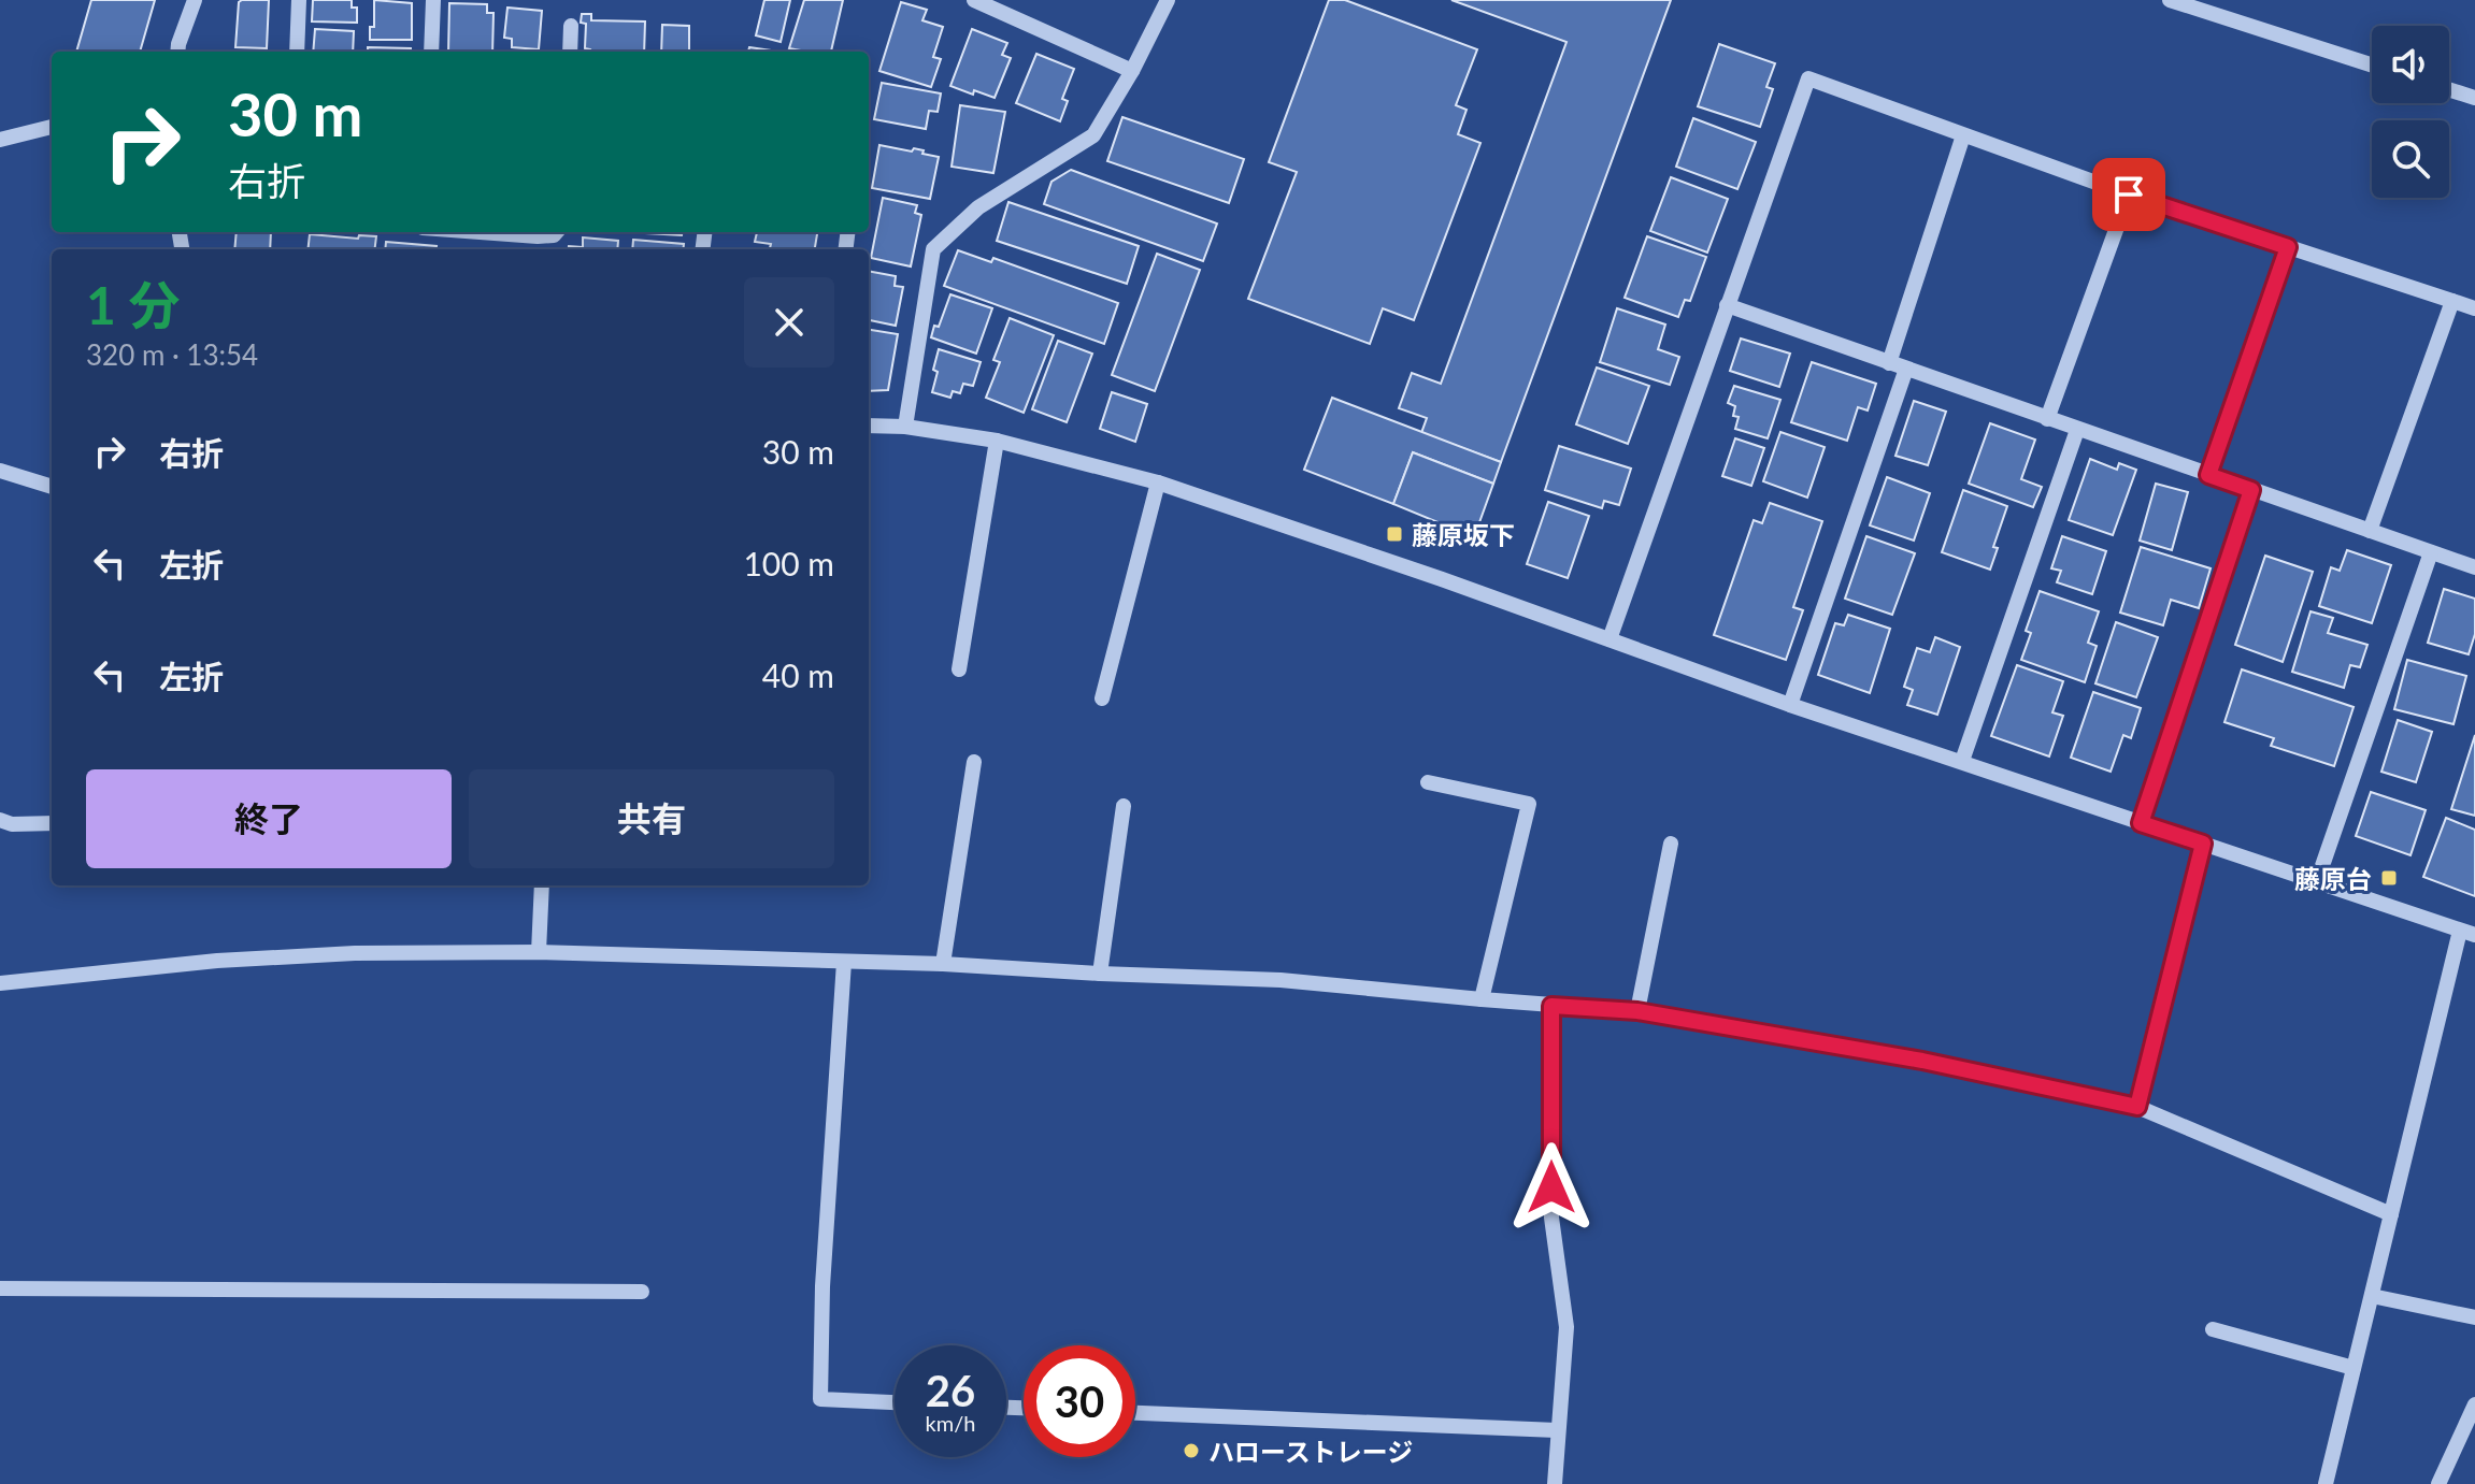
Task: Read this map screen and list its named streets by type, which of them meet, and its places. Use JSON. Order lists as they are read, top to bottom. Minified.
{"places":{"transit":["藤原坂下","藤原台"],"other":["ハローストレージ"]},"page":{"turn":["30 m","右折"],"heading":["1 分","320 m · 13:54"],"list":[{"name":"右折","value":"30 m"},{"name":"左折","value":"100 m"},{"name":"左折","value":"40 m"}],"buttons":["終了","共有"],"speed":"26 km/h","limit":"30"}}
